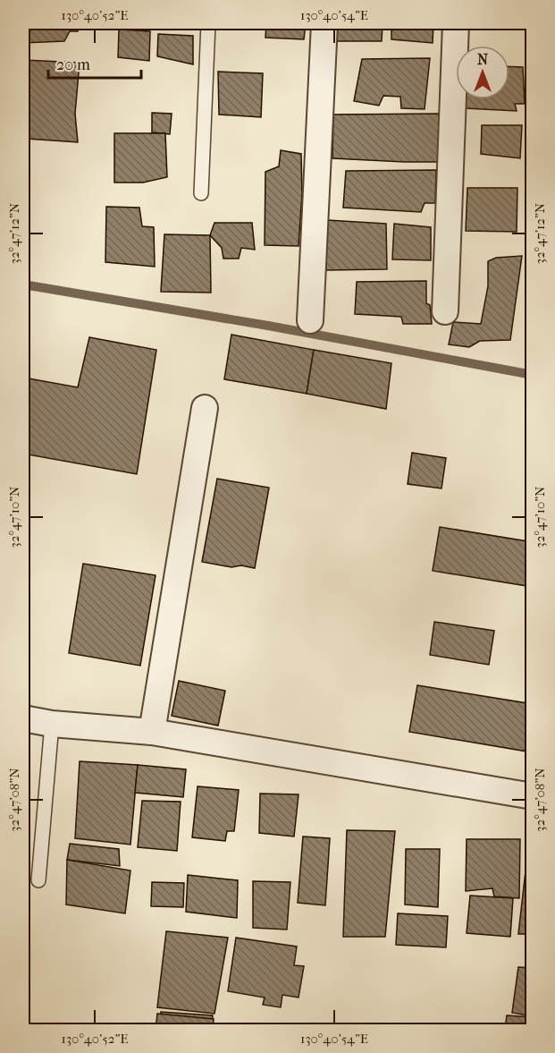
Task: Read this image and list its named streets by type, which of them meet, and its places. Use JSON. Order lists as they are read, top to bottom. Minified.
{"scale_bar":"20 m","north":"top","coordinates":["130°40'52\"E","130°40'54\"E","32°47'12\"N","32°47'10\"N","32°47'08\"N"]}
